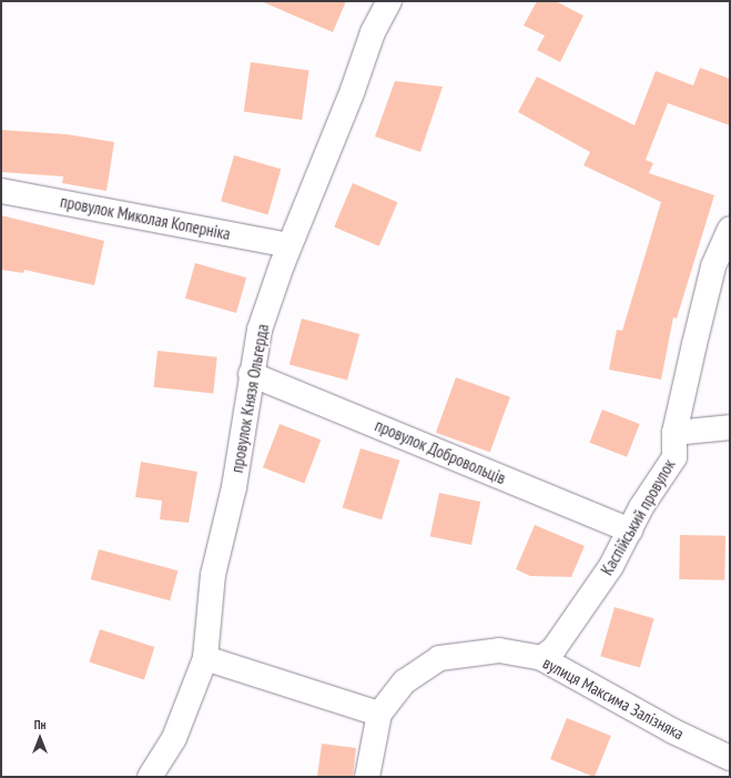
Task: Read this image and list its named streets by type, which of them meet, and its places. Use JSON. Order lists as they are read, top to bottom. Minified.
{"streets":{"street":["провулок Миколая Коперніка","провулок Князя Ольгерда","провулок Добровольців","Каспійський провулок","вулиця Максима Залізняка"]},"crossings":[["провулок Миколая Коперніка","провулок Князя Ольгерда"],["провулок Князя Ольгерда","провулок Добровольців"],["провулок Добровольців","Каспійський провулок"],["Каспійський провулок","вулиця Максима Залізняка"]],"north":"top"}
